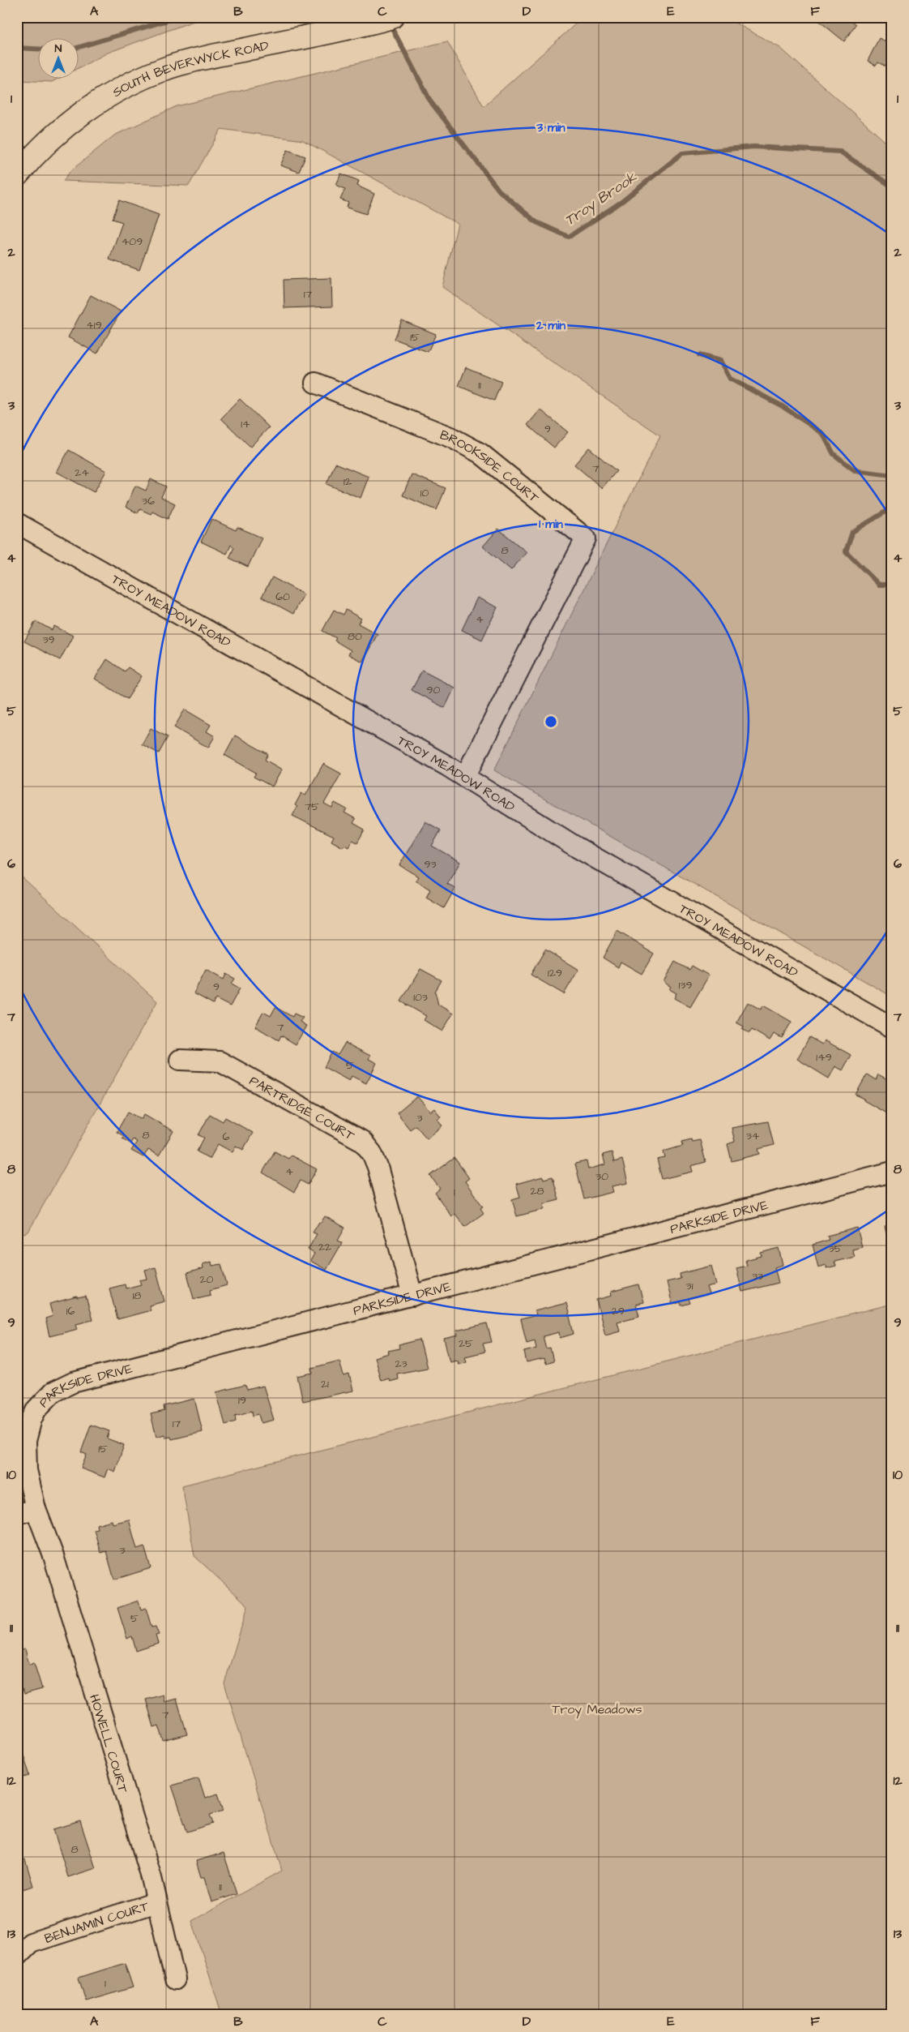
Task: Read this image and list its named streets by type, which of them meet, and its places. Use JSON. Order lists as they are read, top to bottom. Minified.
{"streets":{"main road":["SOUTH BEVERWYCK ROAD"],"street":["BROOKSIDE COURT","TROY MEADOW ROAD","PARTRIDGE COURT","PARKSIDE DRIVE","HOWELL COURT","BENJAMIN COURT"]},"crossings":[["BROOKSIDE COURT","TROY MEADOW ROAD"],["PARTRIDGE COURT","PARKSIDE DRIVE"],["PARKSIDE DRIVE","HOWELL COURT"],["HOWELL COURT","BENJAMIN COURT"]],"water":["Troy Brook"],"parks":["Troy Meadows"],"house_numbers":["409","17","419","15","11","14","9","7","24","12","10","36","8","60","4","80","39","90","75","93","129","139","9","103","7","149","5","3","8","34","6","4","30","28","1","22","35","33","20","31","18","16","29","25","23","21","19","17","15","3","5","7","8","11","1"],"north":"top","grid":{"columns":["A","B","C","D","E","F"],"rows":["1","2","3","4","5","6","7","8","9","10","11","12","13"]},"rings":["3 min","2 min","1 min"]}
